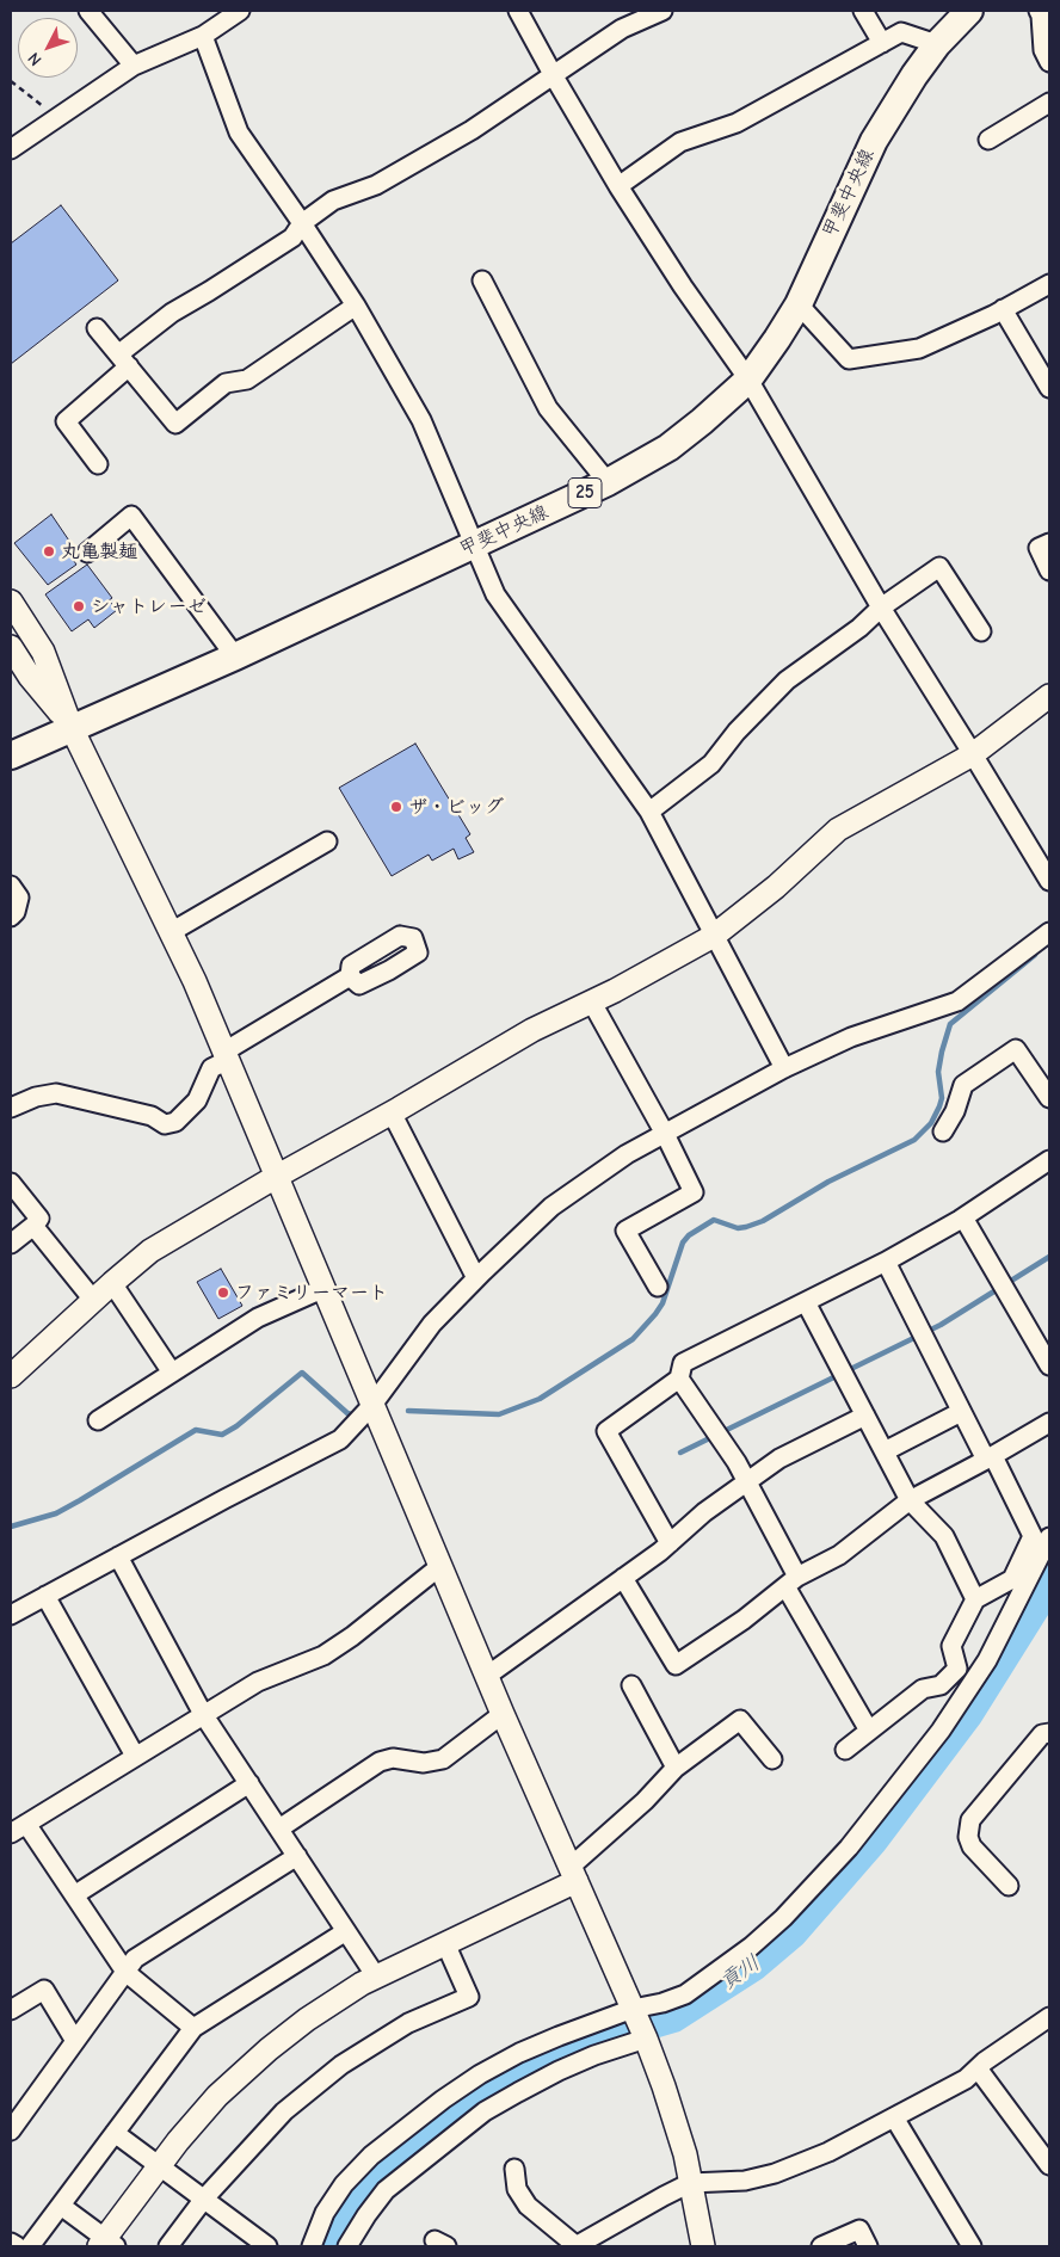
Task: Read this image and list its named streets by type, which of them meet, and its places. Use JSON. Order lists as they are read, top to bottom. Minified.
{"streets":{"main road":["甲斐中央線","25"]},"water":["貢川"],"places":["丸亀製麺","シャトレーゼ","ザ・ビッグ","ファミリーマート"],"north":"bottom left"}
